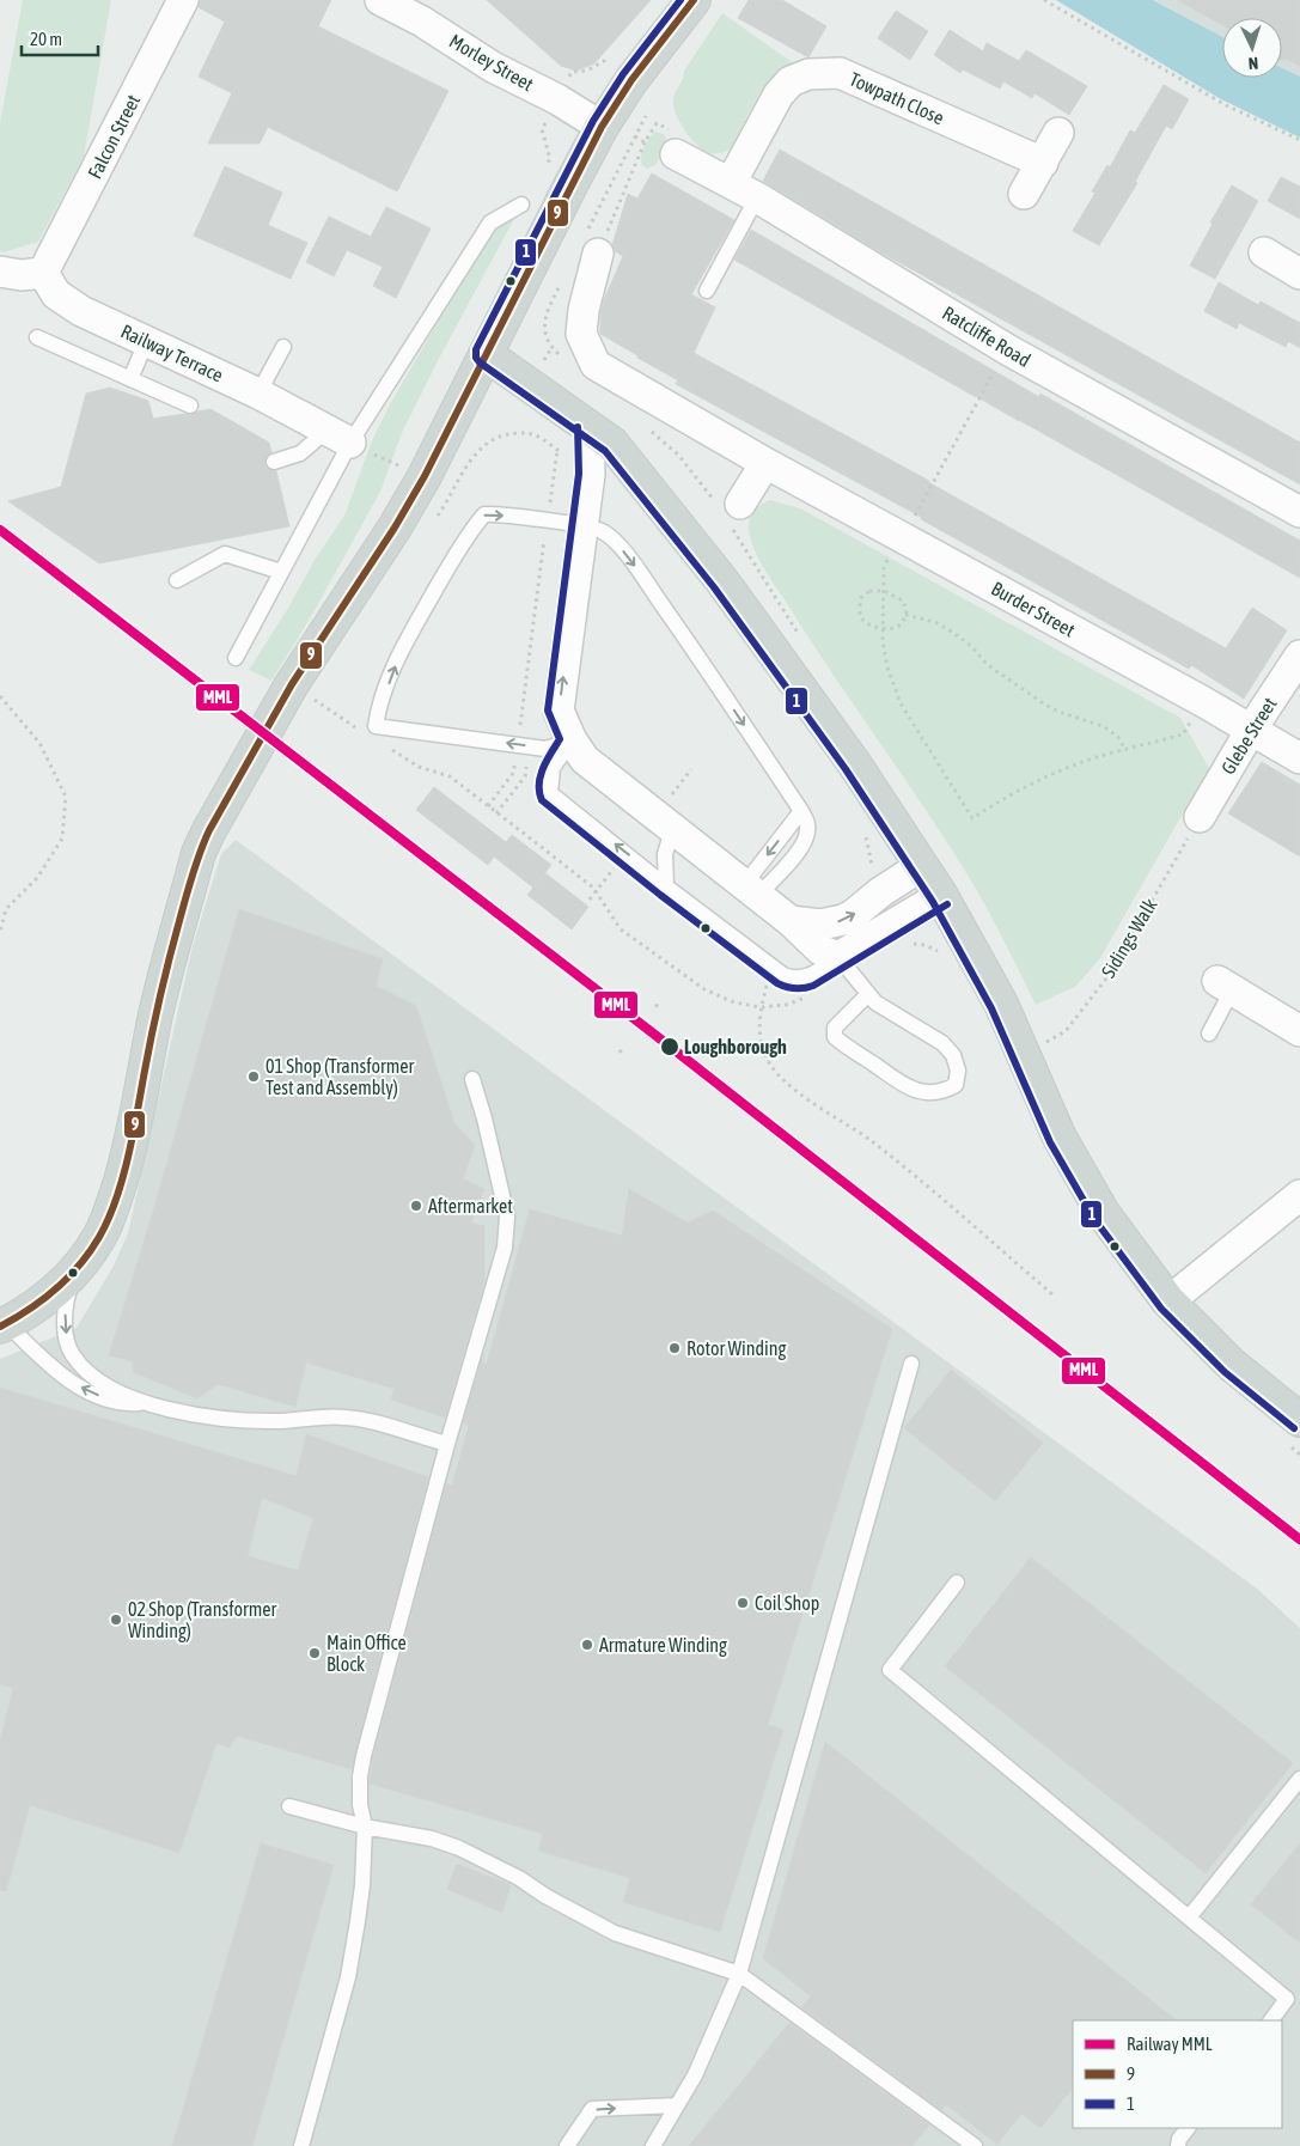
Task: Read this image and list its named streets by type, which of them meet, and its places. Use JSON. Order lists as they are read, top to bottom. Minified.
{"streets":{"street":["Morley Street","Towpath Close","Falcon Street","Ratcliffe Road","Railway Terrace","Burder Street","Glebe Street"],"path":["Sidings Walk"]},"crossings":[["Towpath Close","Ratcliffe Road"],["Falcon Street","Railway Terrace"],["Burder Street","Glebe Street"],["Glebe Street","Sidings Walk"]],"places":["Loughborough","01 Shop (Transformer Test and Assembly)","Aftermarket","Rotor Winding","Coil Shop","02 Shop (Transformer Winding)","Armature Winding","Main Office Block"],"lines":["transit line 9","transit line 1","rail line MML"],"legend":["Railway MML","9","1"],"scale_bar":"20 m","north":"bottom"}
